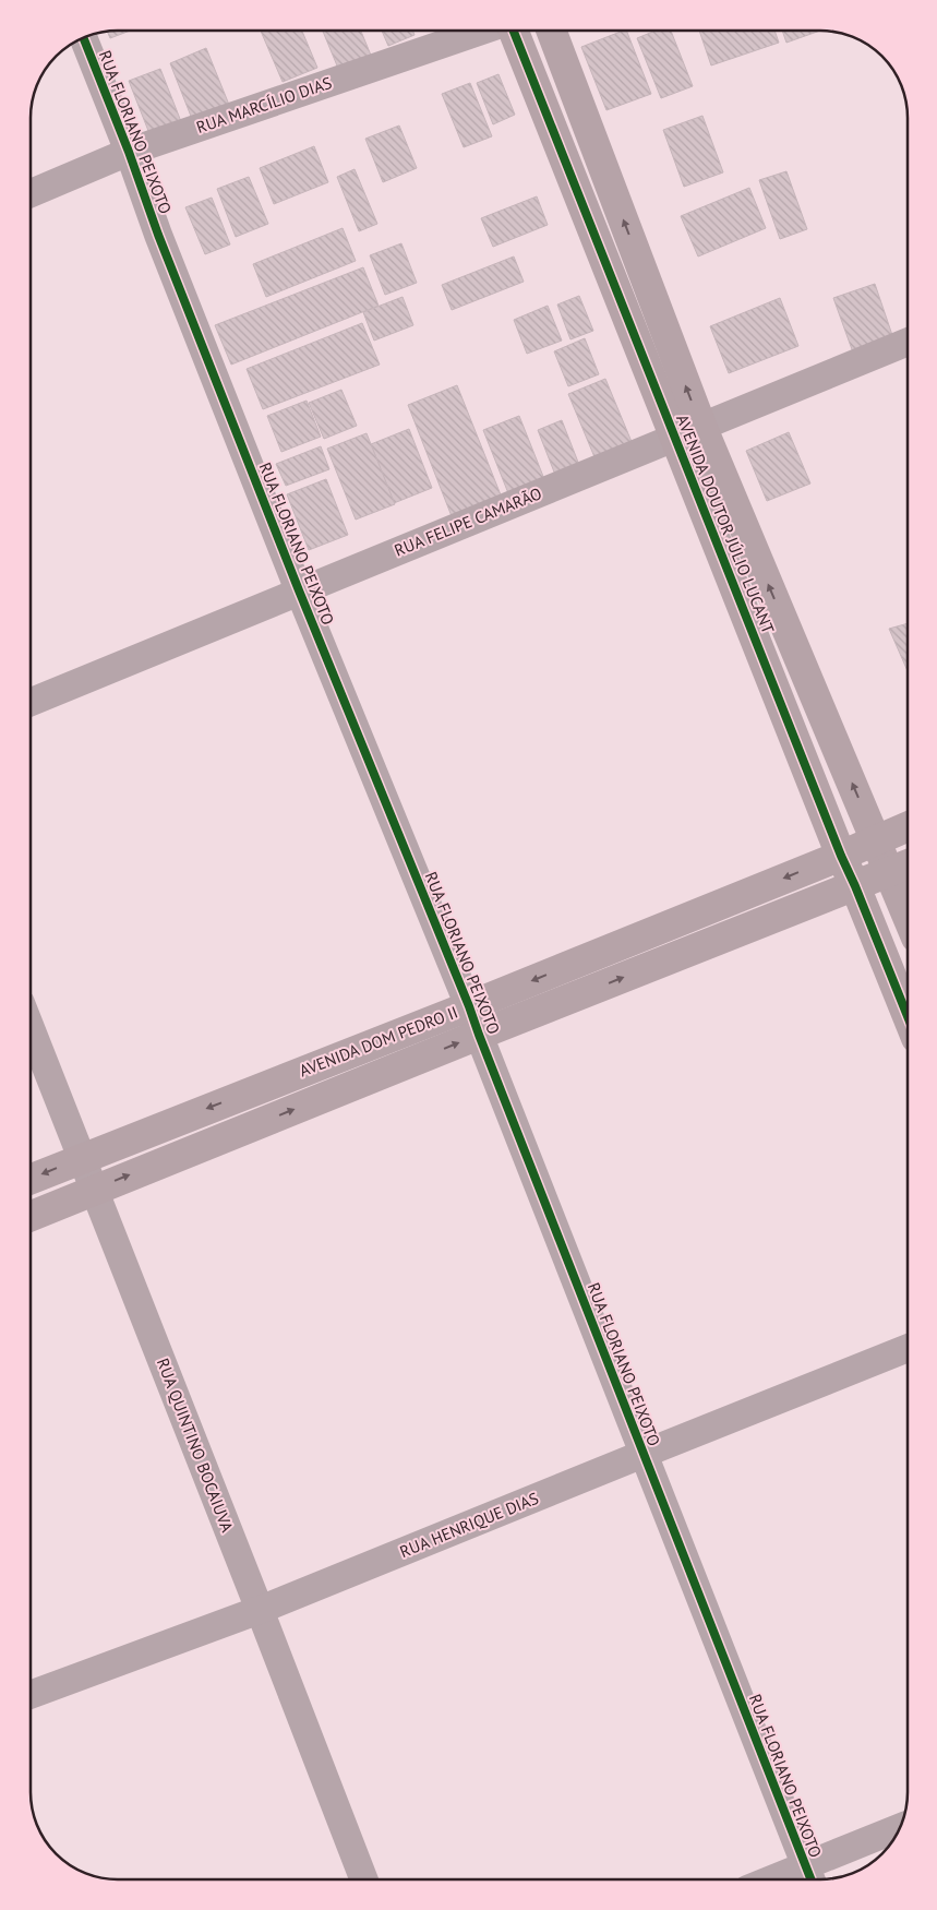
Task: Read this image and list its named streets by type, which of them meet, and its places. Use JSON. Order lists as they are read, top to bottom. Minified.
{"streets":{"street":["RUA MARCÍLIO DIAS","RUA FLORIANO PEIXOTO","RUA FELIPE CAMARÃO","AVENIDA DOUTOR JÚLIO LUCANT","AVENIDA DOM PEDRO II","RUA QUINTINO BOCAIUVA","RUA HENRIQUE DIAS"]},"crossings":[["RUA MARCÍLIO DIAS","RUA FLORIANO PEIXOTO"],["RUA FLORIANO PEIXOTO","RUA FELIPE CAMARÃO"],["RUA FLORIANO PEIXOTO","AVENIDA DOM PEDRO II"],["RUA FLORIANO PEIXOTO","RUA HENRIQUE DIAS"],["RUA FELIPE CAMARÃO","AVENIDA DOUTOR JÚLIO LUCANT"],["AVENIDA DOUTOR JÚLIO LUCANT","AVENIDA DOM PEDRO II"],["AVENIDA DOM PEDRO II","RUA QUINTINO BOCAIUVA"],["RUA QUINTINO BOCAIUVA","RUA HENRIQUE DIAS"]]}
